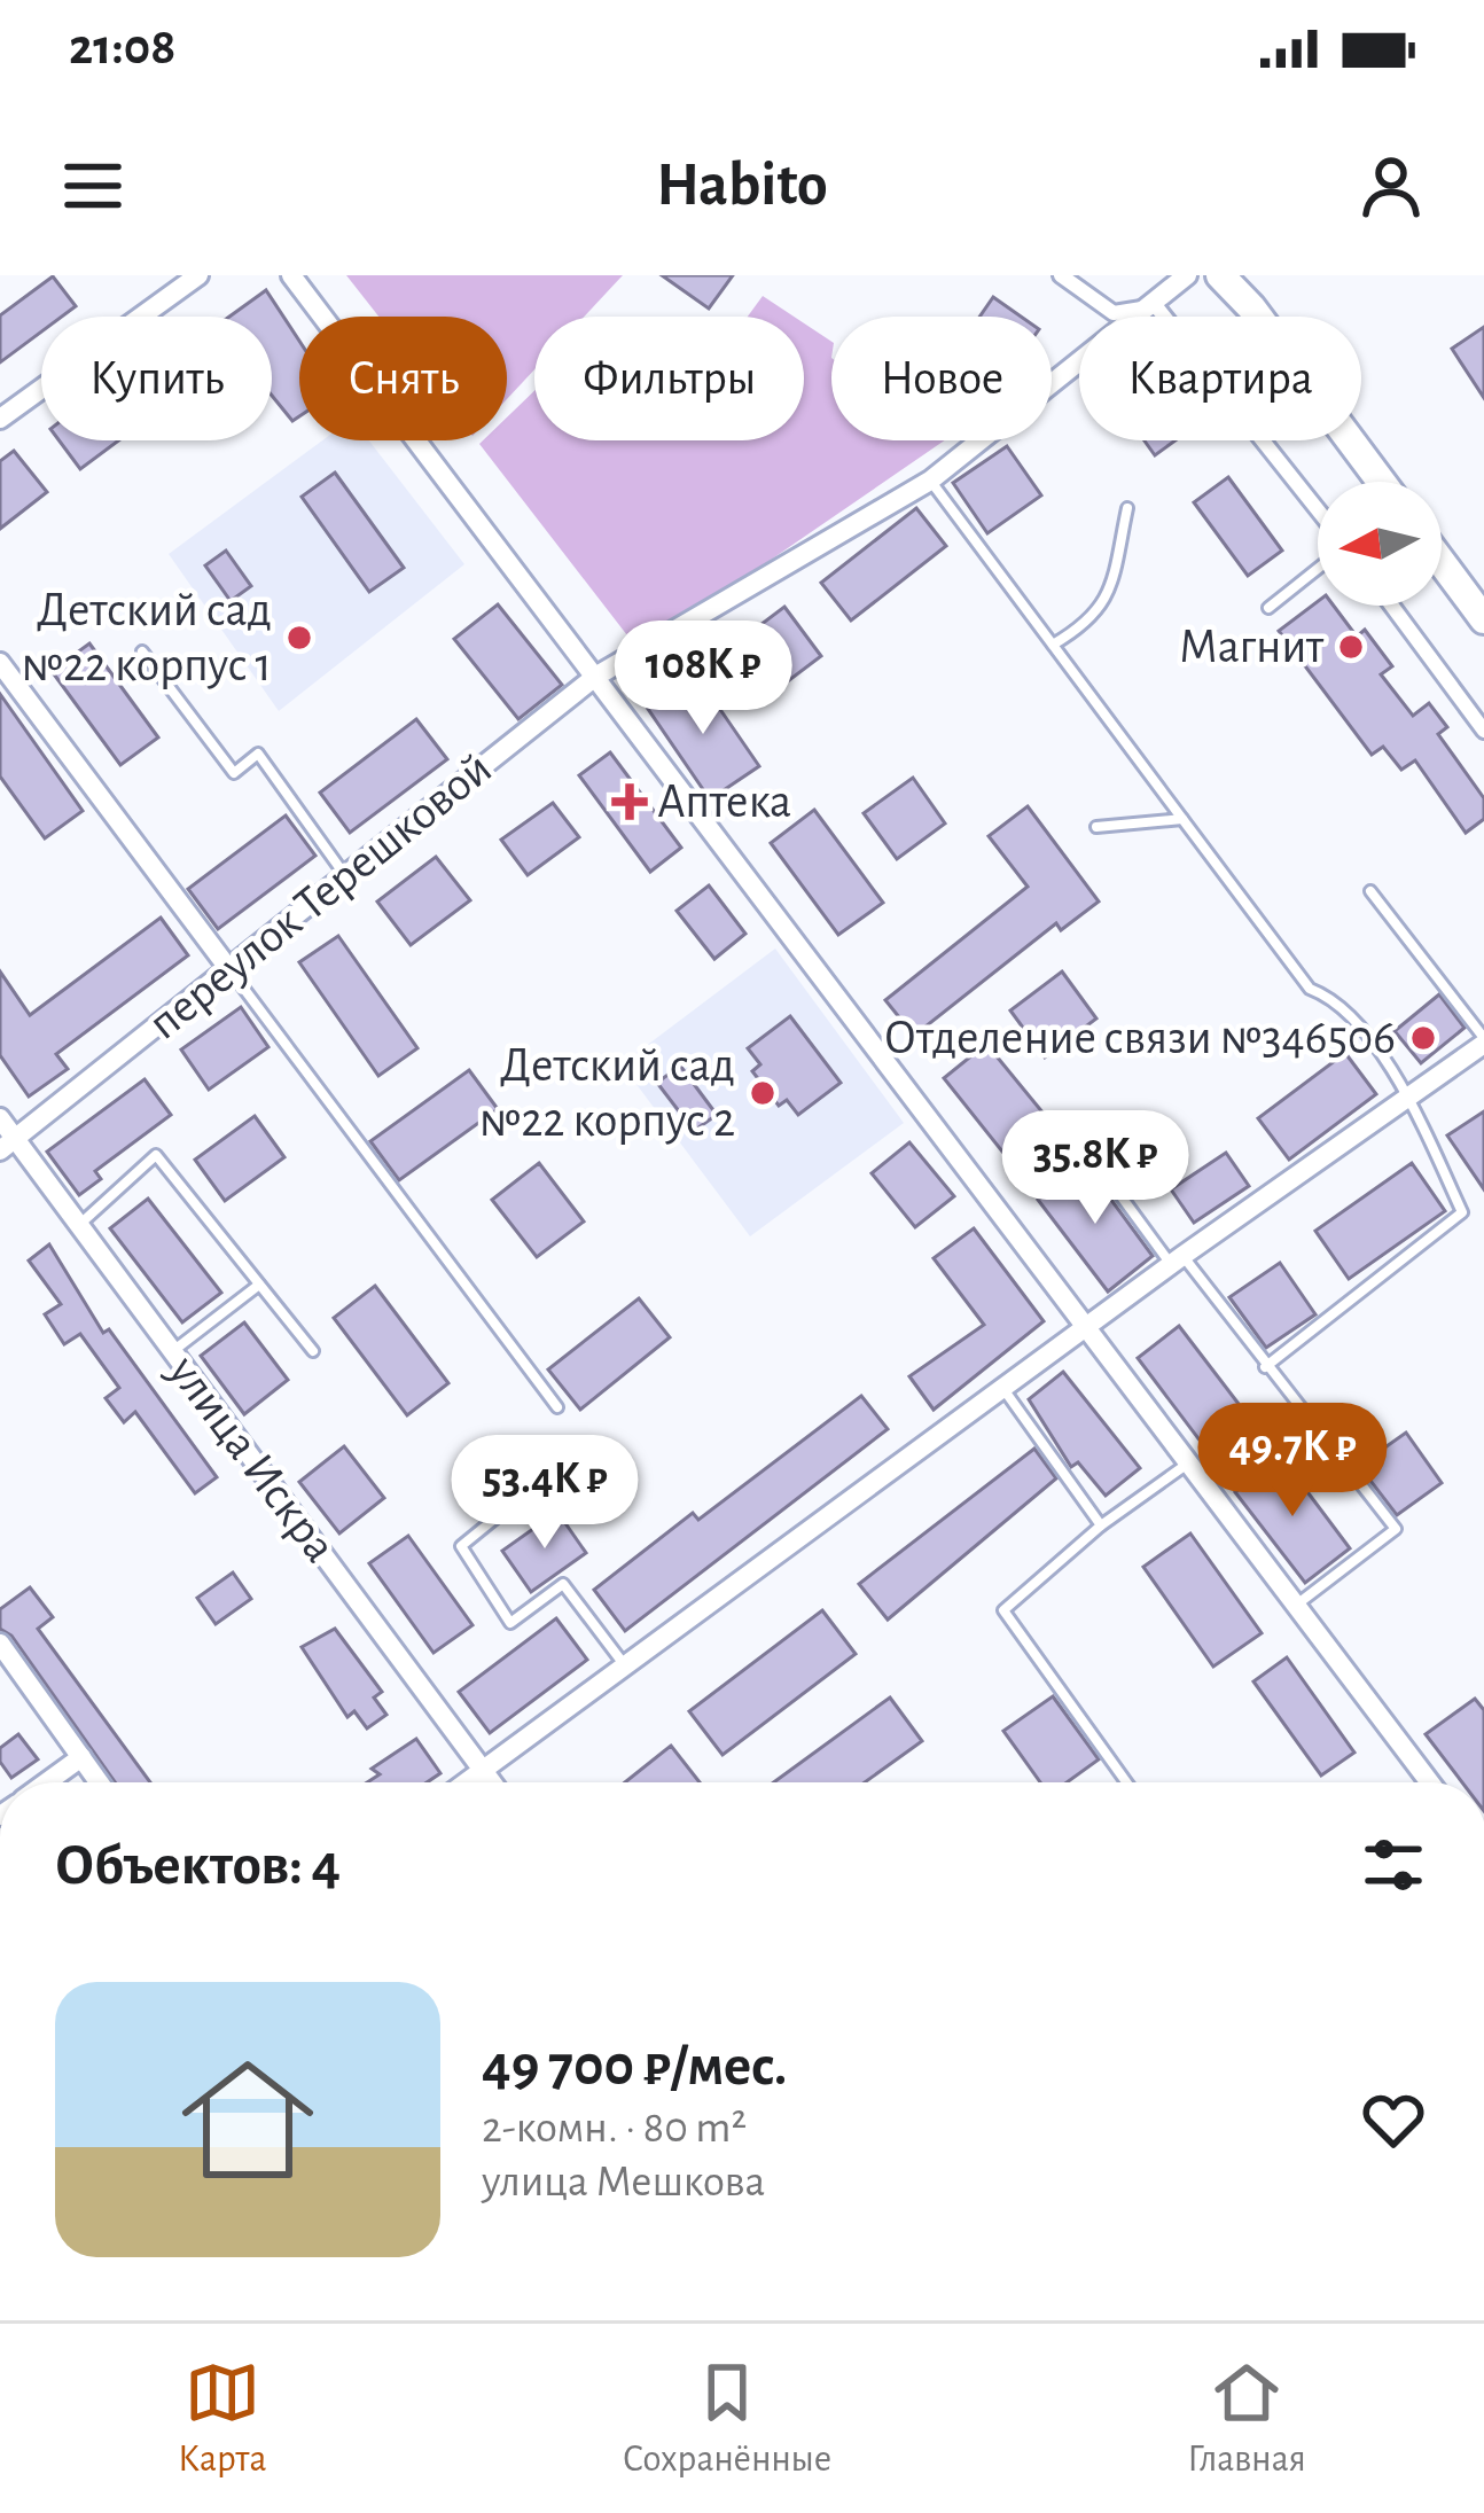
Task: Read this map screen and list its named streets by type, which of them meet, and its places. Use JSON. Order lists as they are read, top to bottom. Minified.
{"streets":{"street":["переулок Терешковой","улица Искра"]},"crossings":[["переулок Терешковой","улица Искра"]],"places":{"other":["Детский сад №22 корпус 1","Магнит","Отделение связи №346506","Детский сад №22 корпус 2"],"health":["Аптека"]},"north":"left","page":{"status":"21:08","header":"Habito","chip":["Купить","Снять","Фильтры","Новое","Квартира"],"price":["108K ₽","35.8K ₽","49.7K ₽","53.4K ₽"],"heading":"Объектов: 4","list":[{"name":"49 700 ₽/мес.","note":"2-комн. · 80 m² · улица Мешкова"}],"tabs":["Карта","Сохранённые","Главная"]}}
